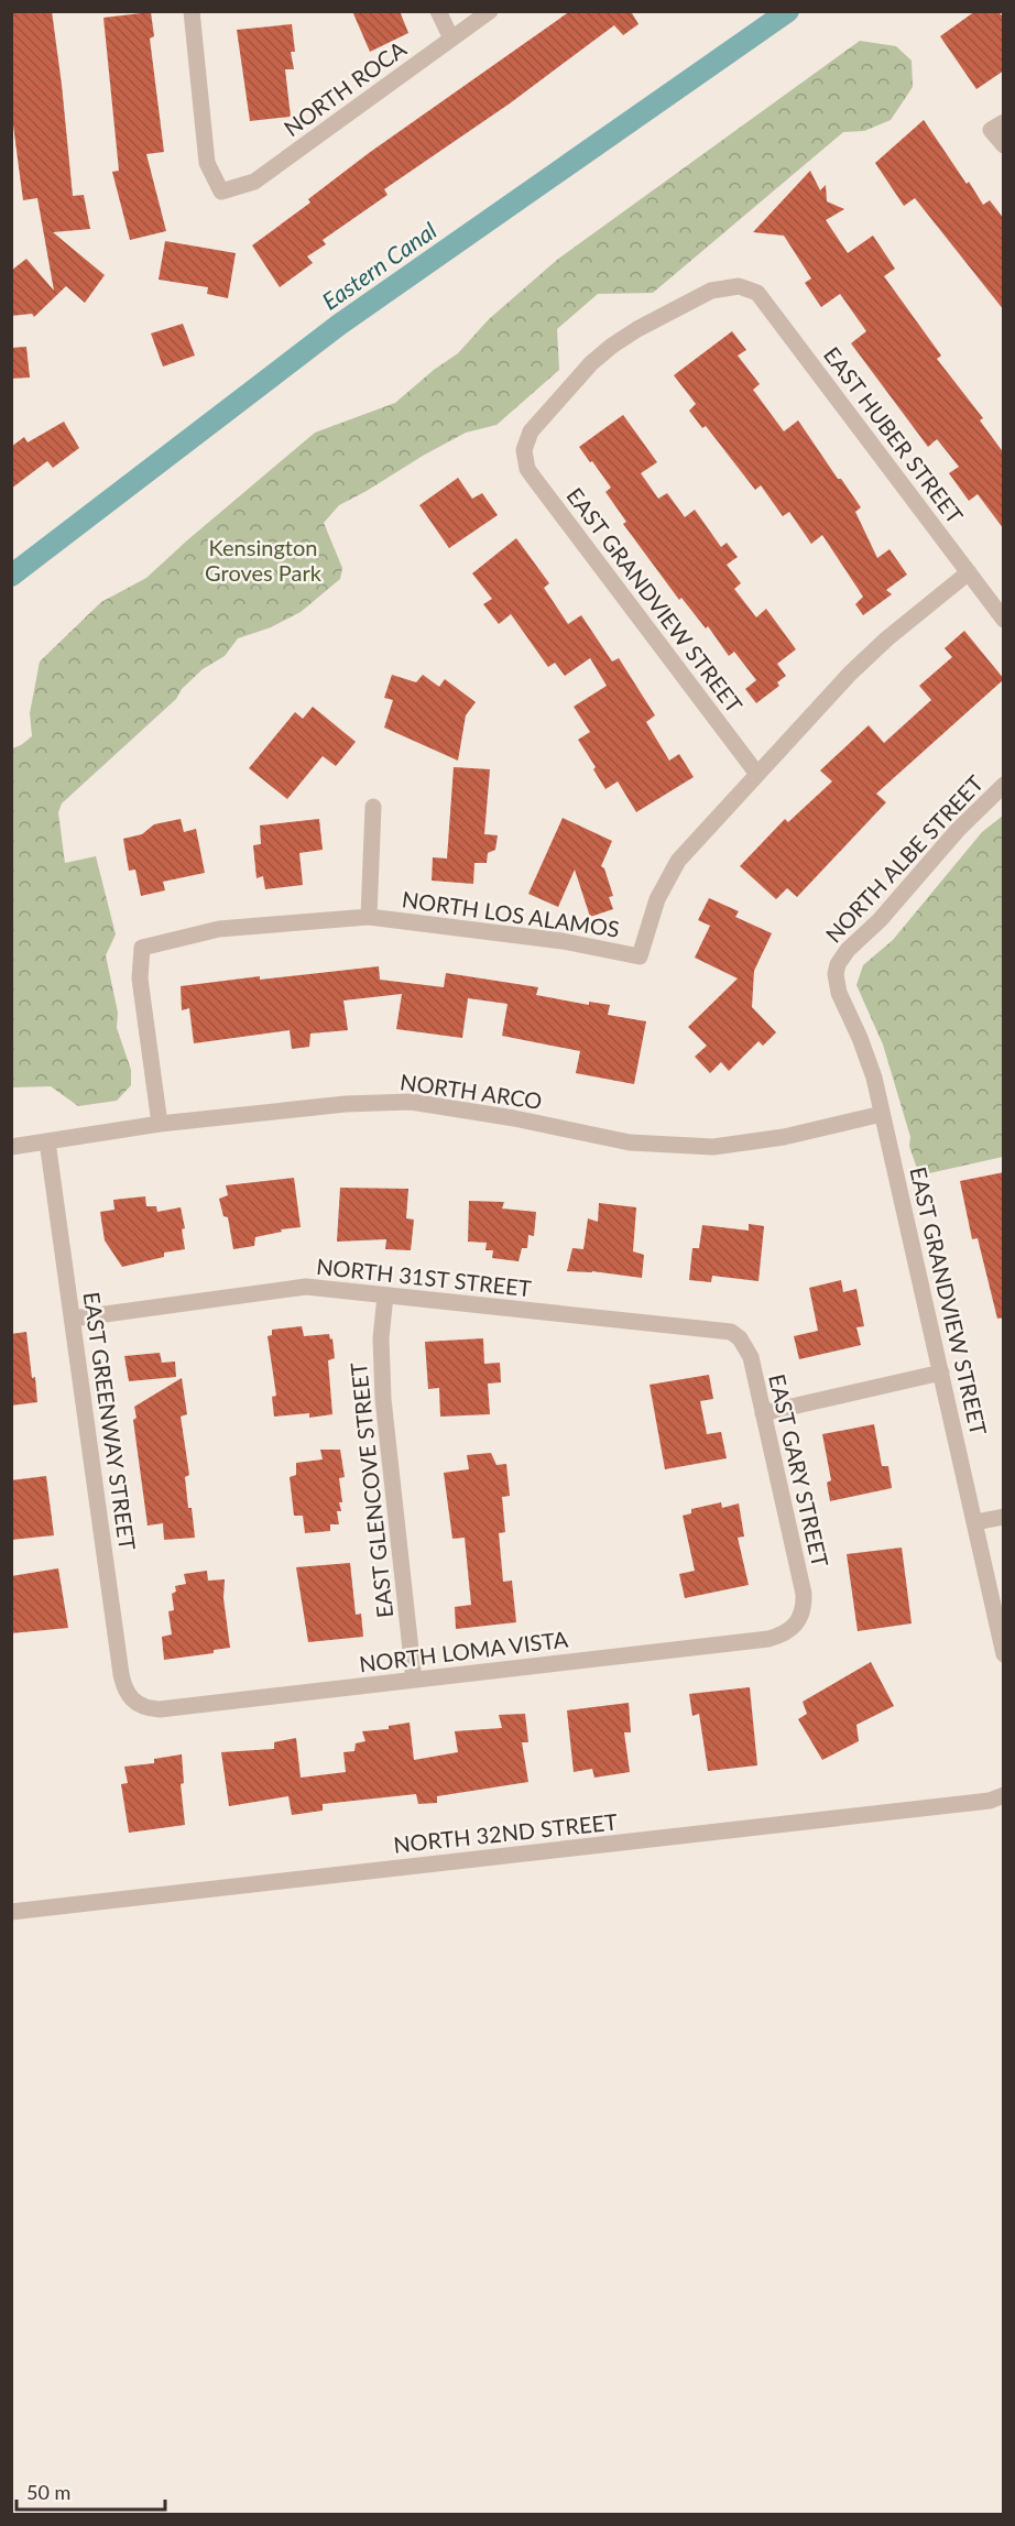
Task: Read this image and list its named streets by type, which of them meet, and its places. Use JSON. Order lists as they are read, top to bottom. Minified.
{"streets":{"street":["NORTH ROCA","EAST HUBER STREET","EAST GRANDVIEW STREET","NORTH ALBE STREET","NORTH LOS ALAMOS","NORTH ARCO","NORTH 31ST STREET","EAST GREENWAY STREET","EAST GARY STREET","EAST GLENCOVE STREET","NORTH LOMA VISTA","NORTH 32ND STREET"]},"crossings":[["EAST HUBER STREET","EAST GRANDVIEW STREET"],["EAST HUBER STREET","NORTH LOS ALAMOS"],["EAST GRANDVIEW STREET","NORTH ALBE STREET"],["EAST GRANDVIEW STREET","NORTH LOS ALAMOS"],["EAST GRANDVIEW STREET","NORTH ARCO"],["NORTH ALBE STREET","NORTH ARCO"],["NORTH LOS ALAMOS","NORTH ARCO"],["NORTH ARCO","EAST GREENWAY STREET"],["NORTH 31ST STREET","EAST GREENWAY STREET"],["NORTH 31ST STREET","EAST GARY STREET"],["NORTH 31ST STREET","EAST GLENCOVE STREET"],["EAST GREENWAY STREET","NORTH LOMA VISTA"],["EAST GARY STREET","NORTH LOMA VISTA"],["EAST GLENCOVE STREET","NORTH LOMA VISTA"]],"water":["Eastern Canal"],"parks":["Kensington Groves Park"],"scale_bar":"50 m"}
